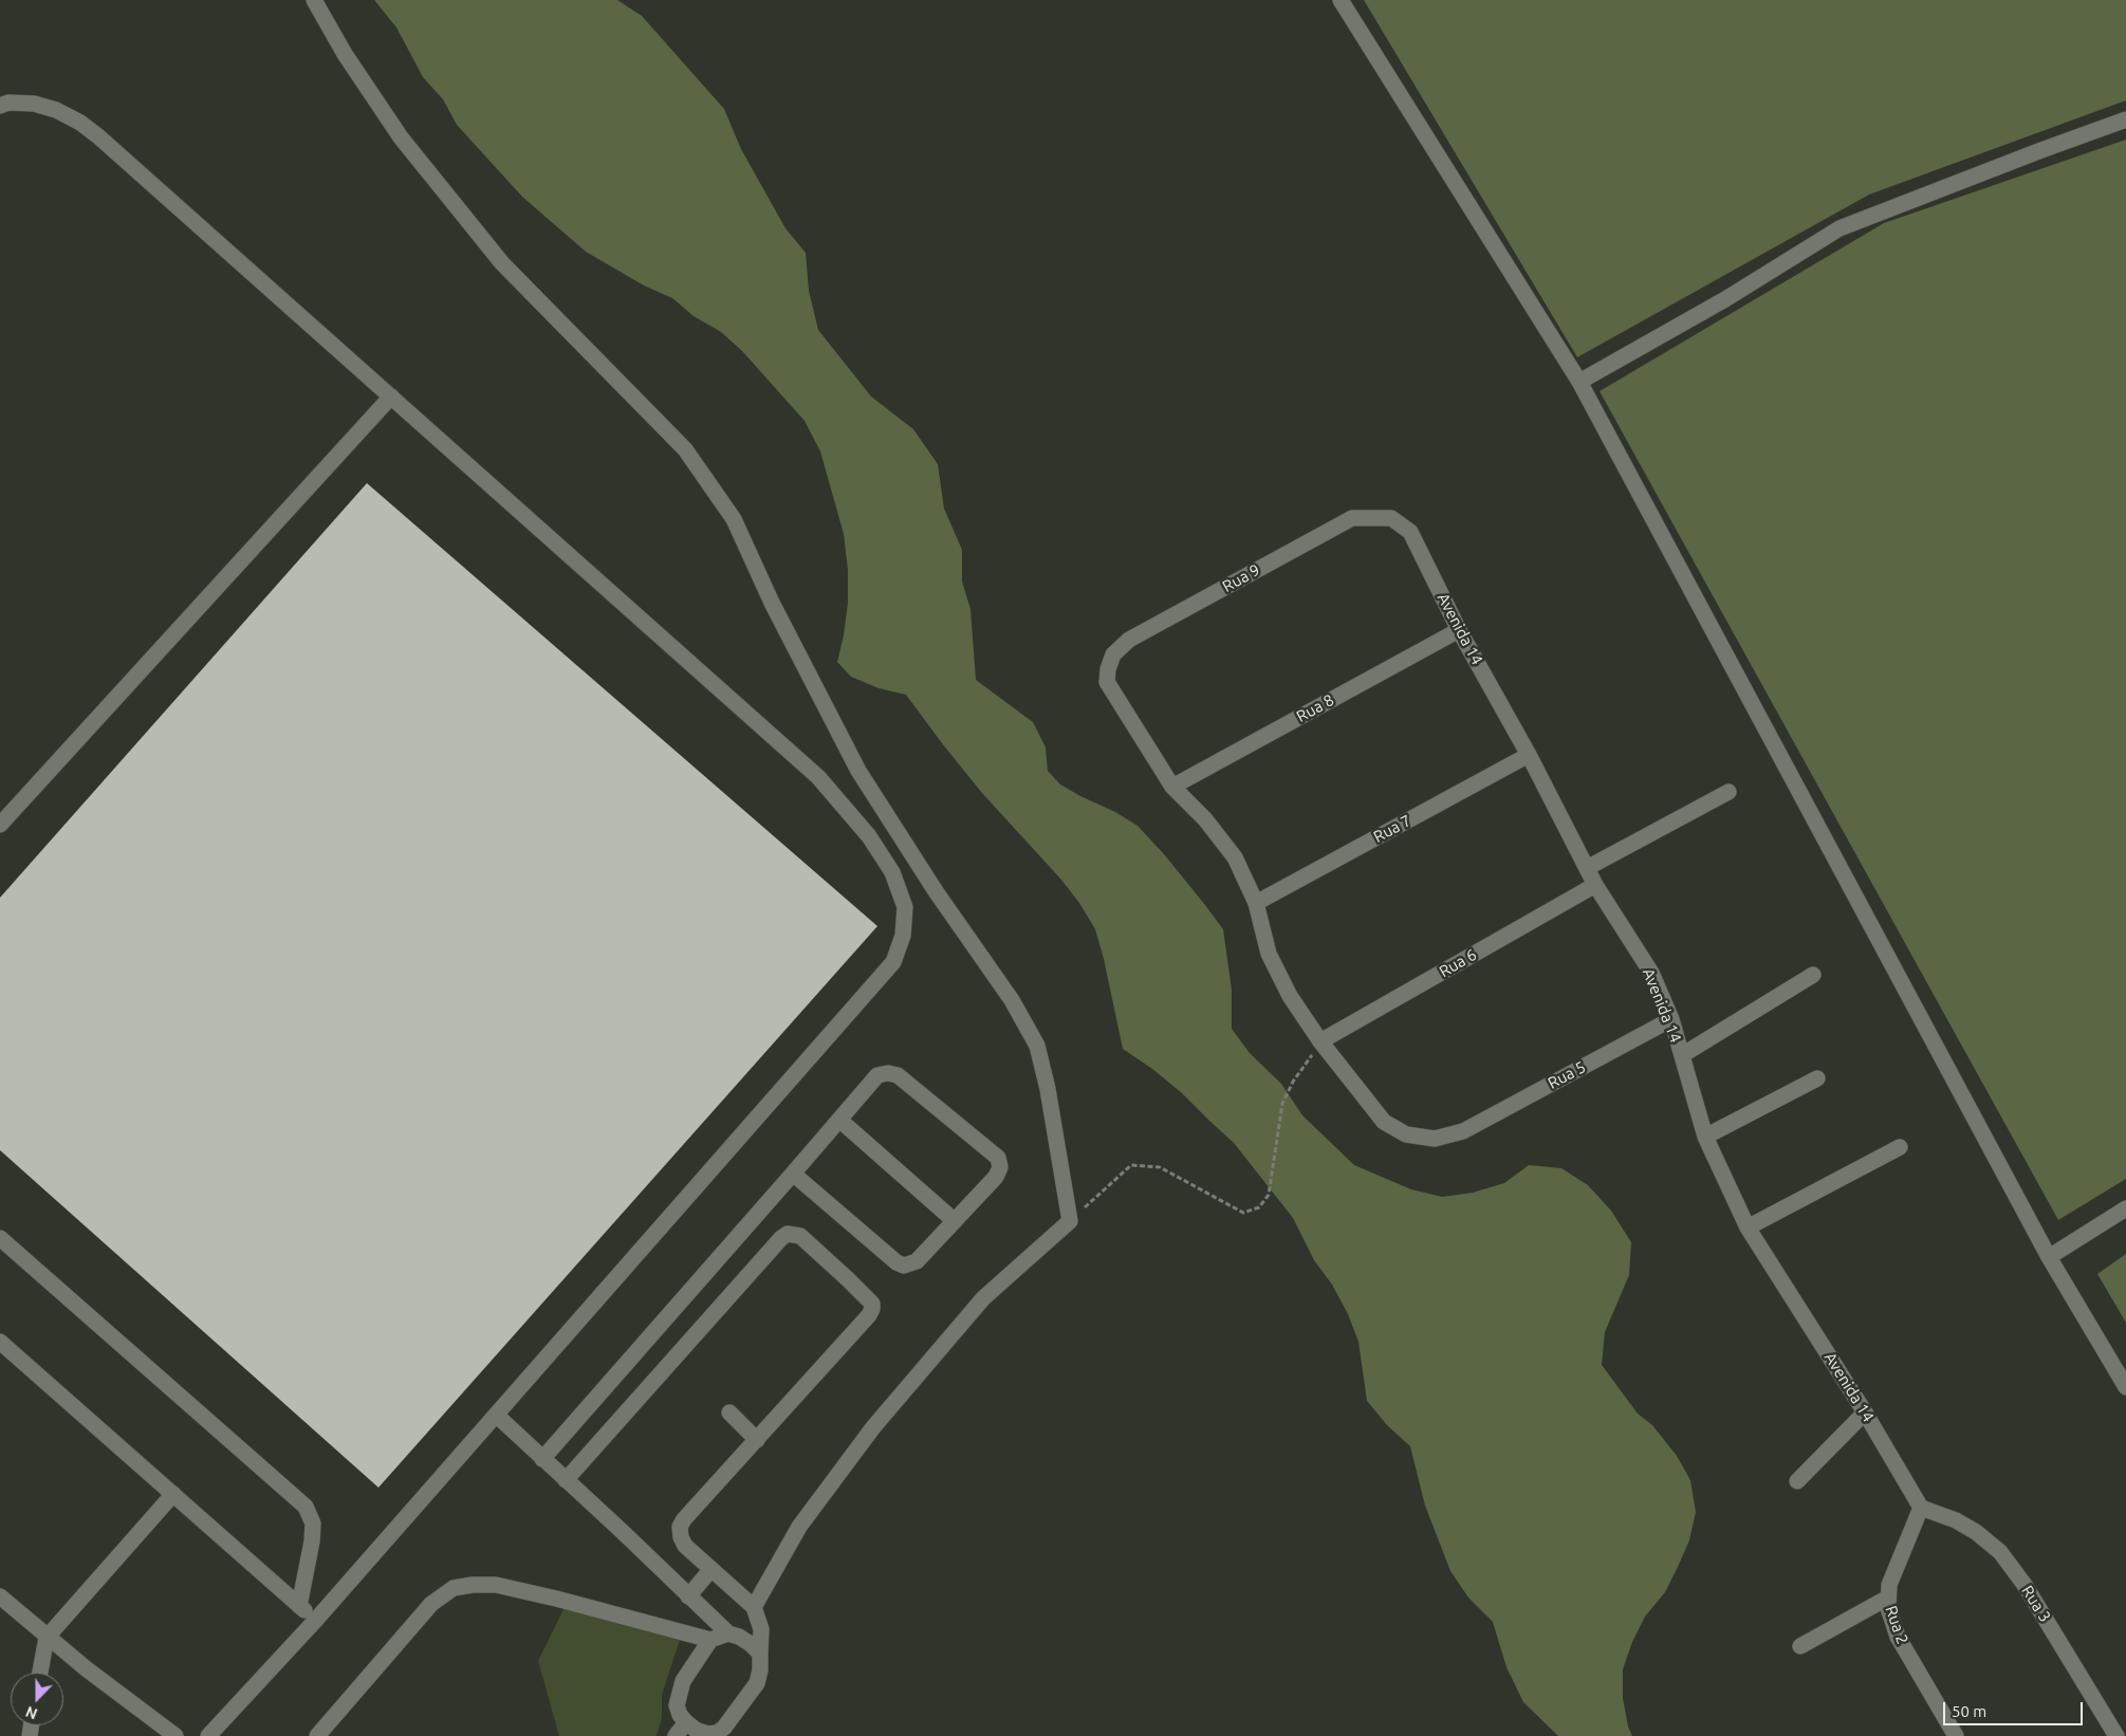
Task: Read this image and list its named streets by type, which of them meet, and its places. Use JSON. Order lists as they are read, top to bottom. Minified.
{"streets":{"street":["Rua 9","Avenida 14","Rua 8","Rua 7","Rua 6","Rua 5","Rua 3","Rua 2"]},"crossings":[["Rua 9","Avenida 14"],["Rua 9","Rua 5"],["Avenida 14","Rua 8"],["Avenida 14","Rua 7"],["Avenida 14","Rua 6"],["Avenida 14","Rua 5"],["Avenida 14","Rua 3"],["Avenida 14","Rua 2"],["Rua 8","Rua 5"],["Rua 7","Rua 5"],["Rua 6","Rua 5"],["Rua 3","Rua 2"]],"scale_bar":"50 m","north":"bottom"}
